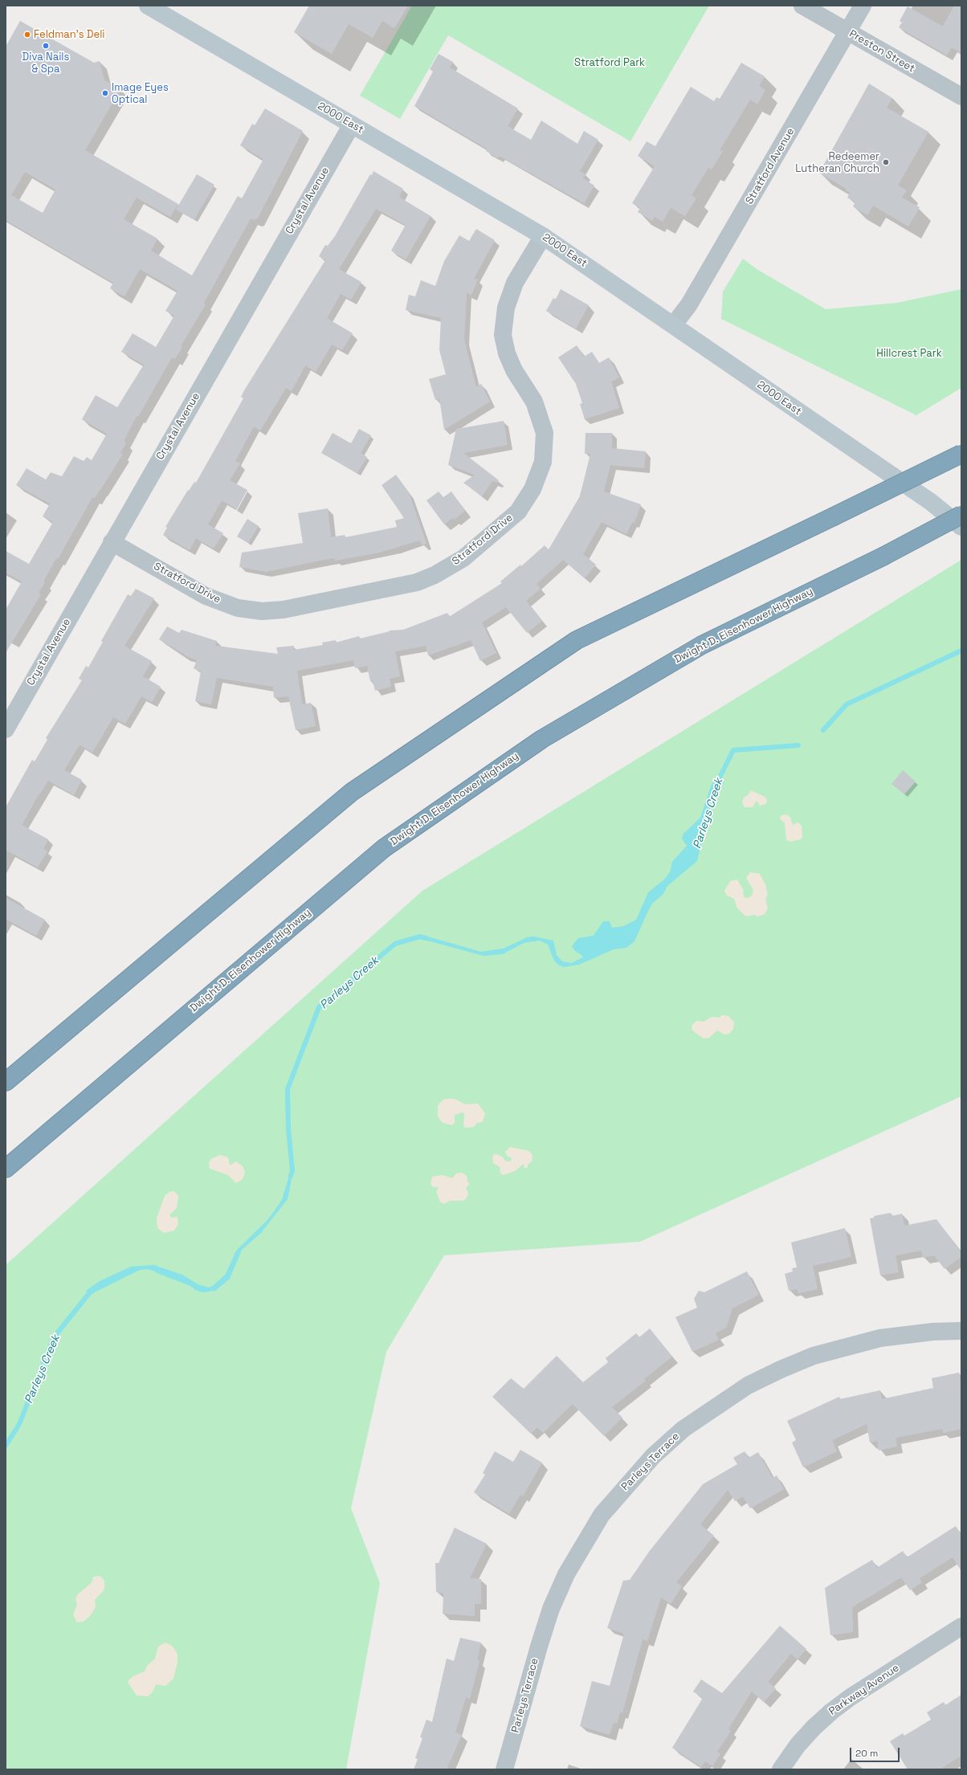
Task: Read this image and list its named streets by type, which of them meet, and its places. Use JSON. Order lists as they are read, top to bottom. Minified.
{"streets":{"highway":["Dwight D. Eisenhower Highway"],"street":["Preston Street","2000 East","Stratford Avenue","Crystal Avenue","Stratford Drive","Parleys Terrace","Parkway Avenue"]},"crossings":[["Preston Street","Stratford Avenue"],["2000 East","Stratford Avenue"],["2000 East","Crystal Avenue"],["2000 East","Stratford Drive"],["Crystal Avenue","Stratford Drive"]],"water":["Parleys Creek"],"parks":["Stratford Park","Hillcrest Park"],"places":["Feldman's Deli","Diva Nails & Spa","Image Eyes Optical","Redeemer Lutheran Church"],"scale_bar":"20 m"}
